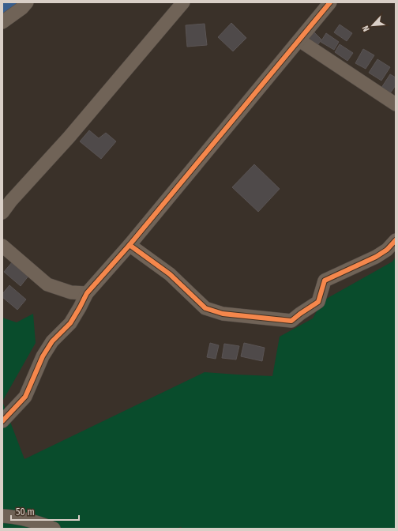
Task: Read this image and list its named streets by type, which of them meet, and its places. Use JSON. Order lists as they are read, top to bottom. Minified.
{"scale_bar":"50 m","north":"bottom left"}
